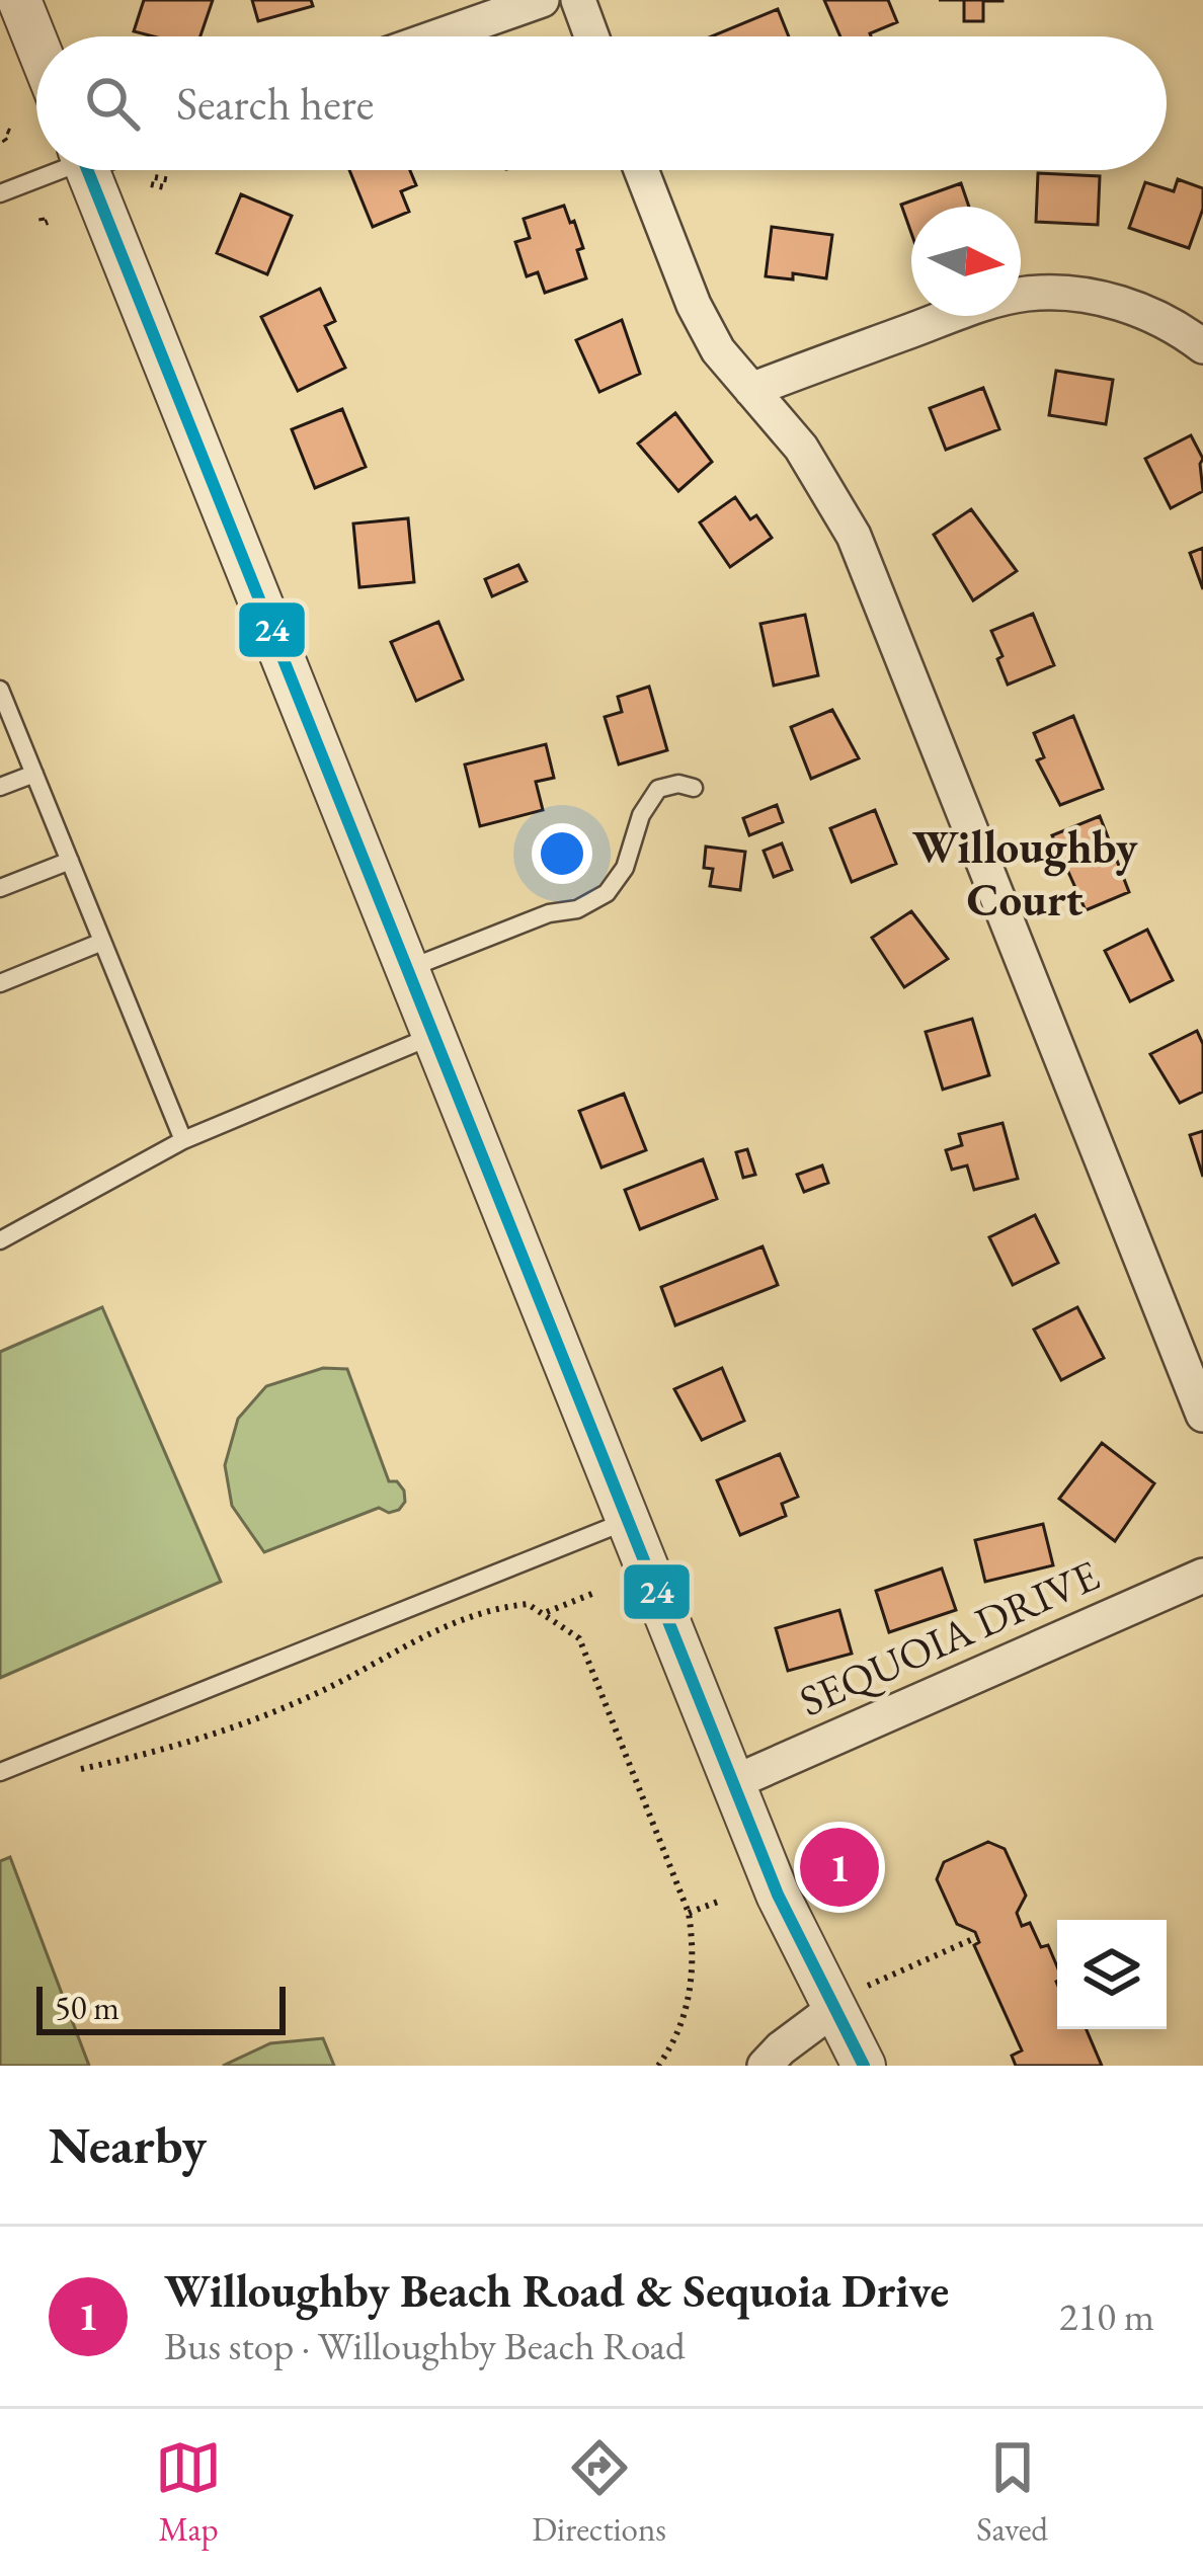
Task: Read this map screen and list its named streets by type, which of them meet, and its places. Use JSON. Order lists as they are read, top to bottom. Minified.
{"streets":{"street":["SEQUOIA DRIVE"]},"districts":["Willoughby Court"],"lines":["transit line 24"],"scale_bar":"50 m","north":"right","page":{"search":"Search here","pins":"1","scale":"50 m","heading":"Nearby","list":[{"mark":"1","name":"Willoughby Beach Road & Sequoia Drive","note":"Bus stop · Willoughby Beach Road","value":"210 m"}],"nav":["Map","Directions","Saved"]}}
